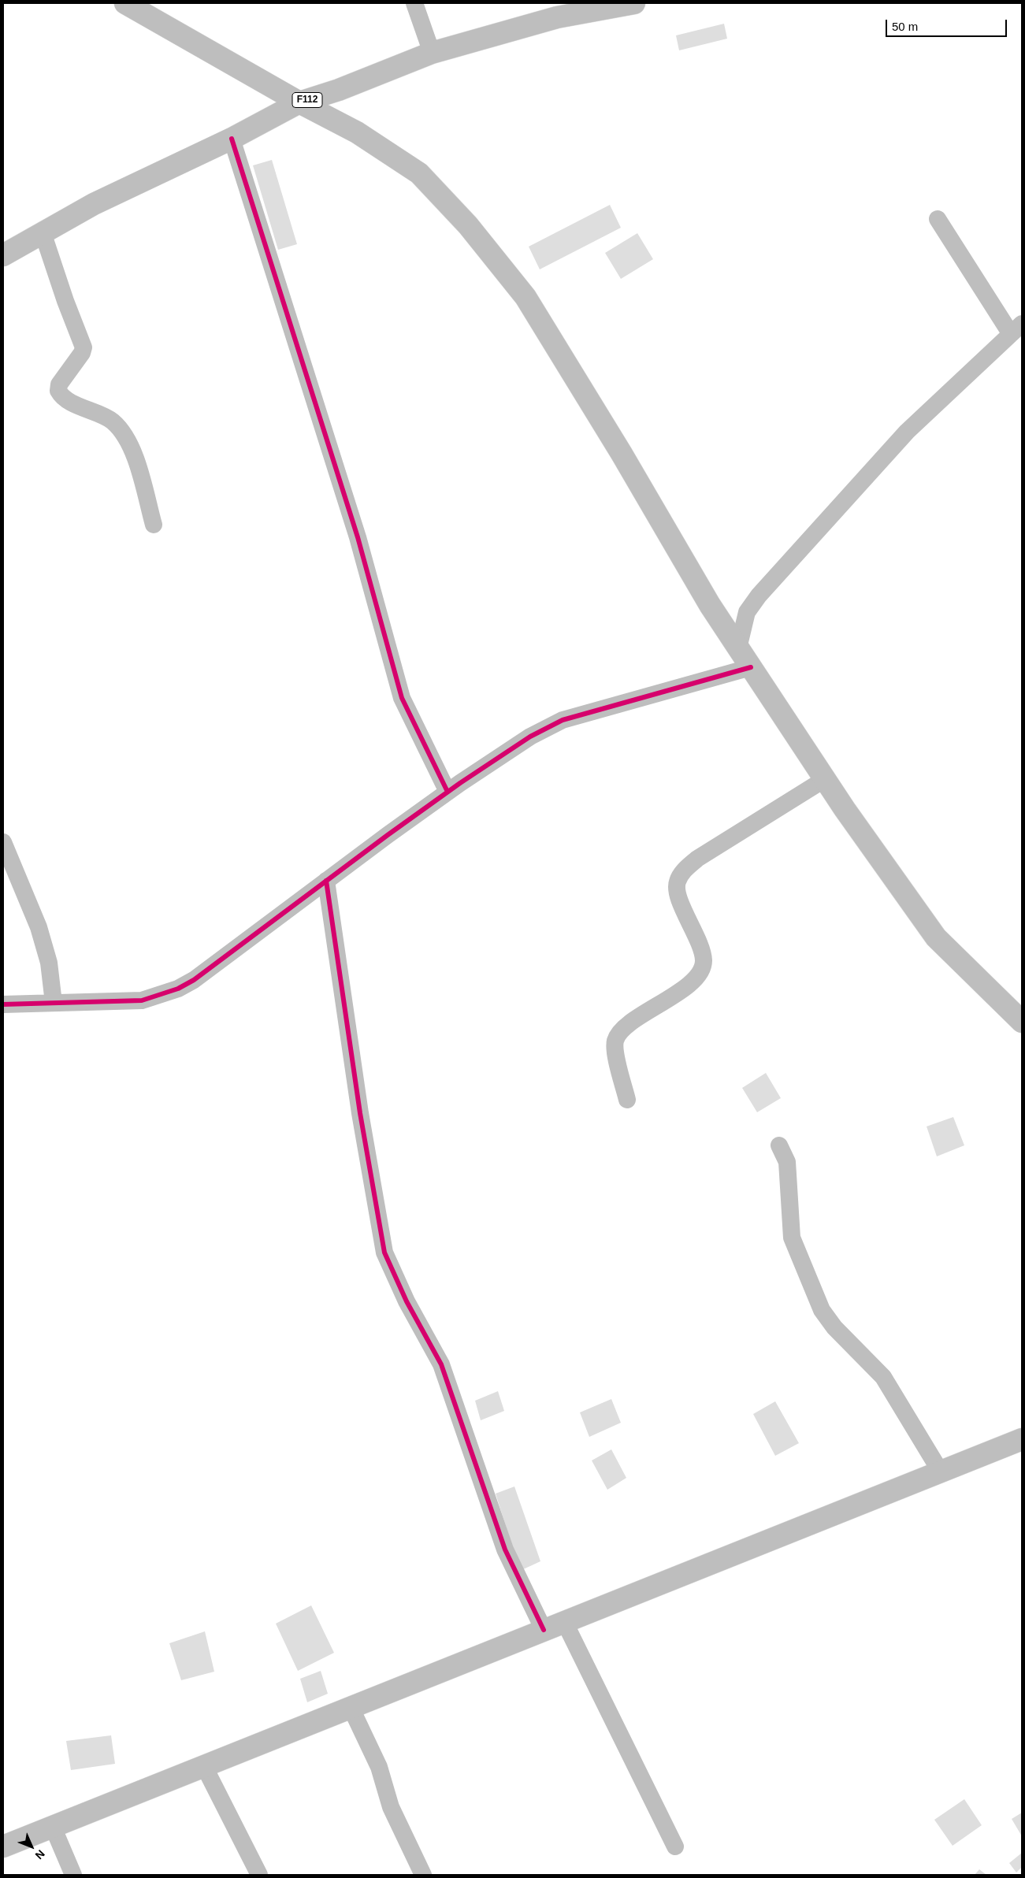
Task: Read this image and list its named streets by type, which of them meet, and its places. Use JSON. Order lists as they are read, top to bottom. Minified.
{"streets":{"main road":["F112"]},"scale_bar":"50 m","north":"bottom right"}
